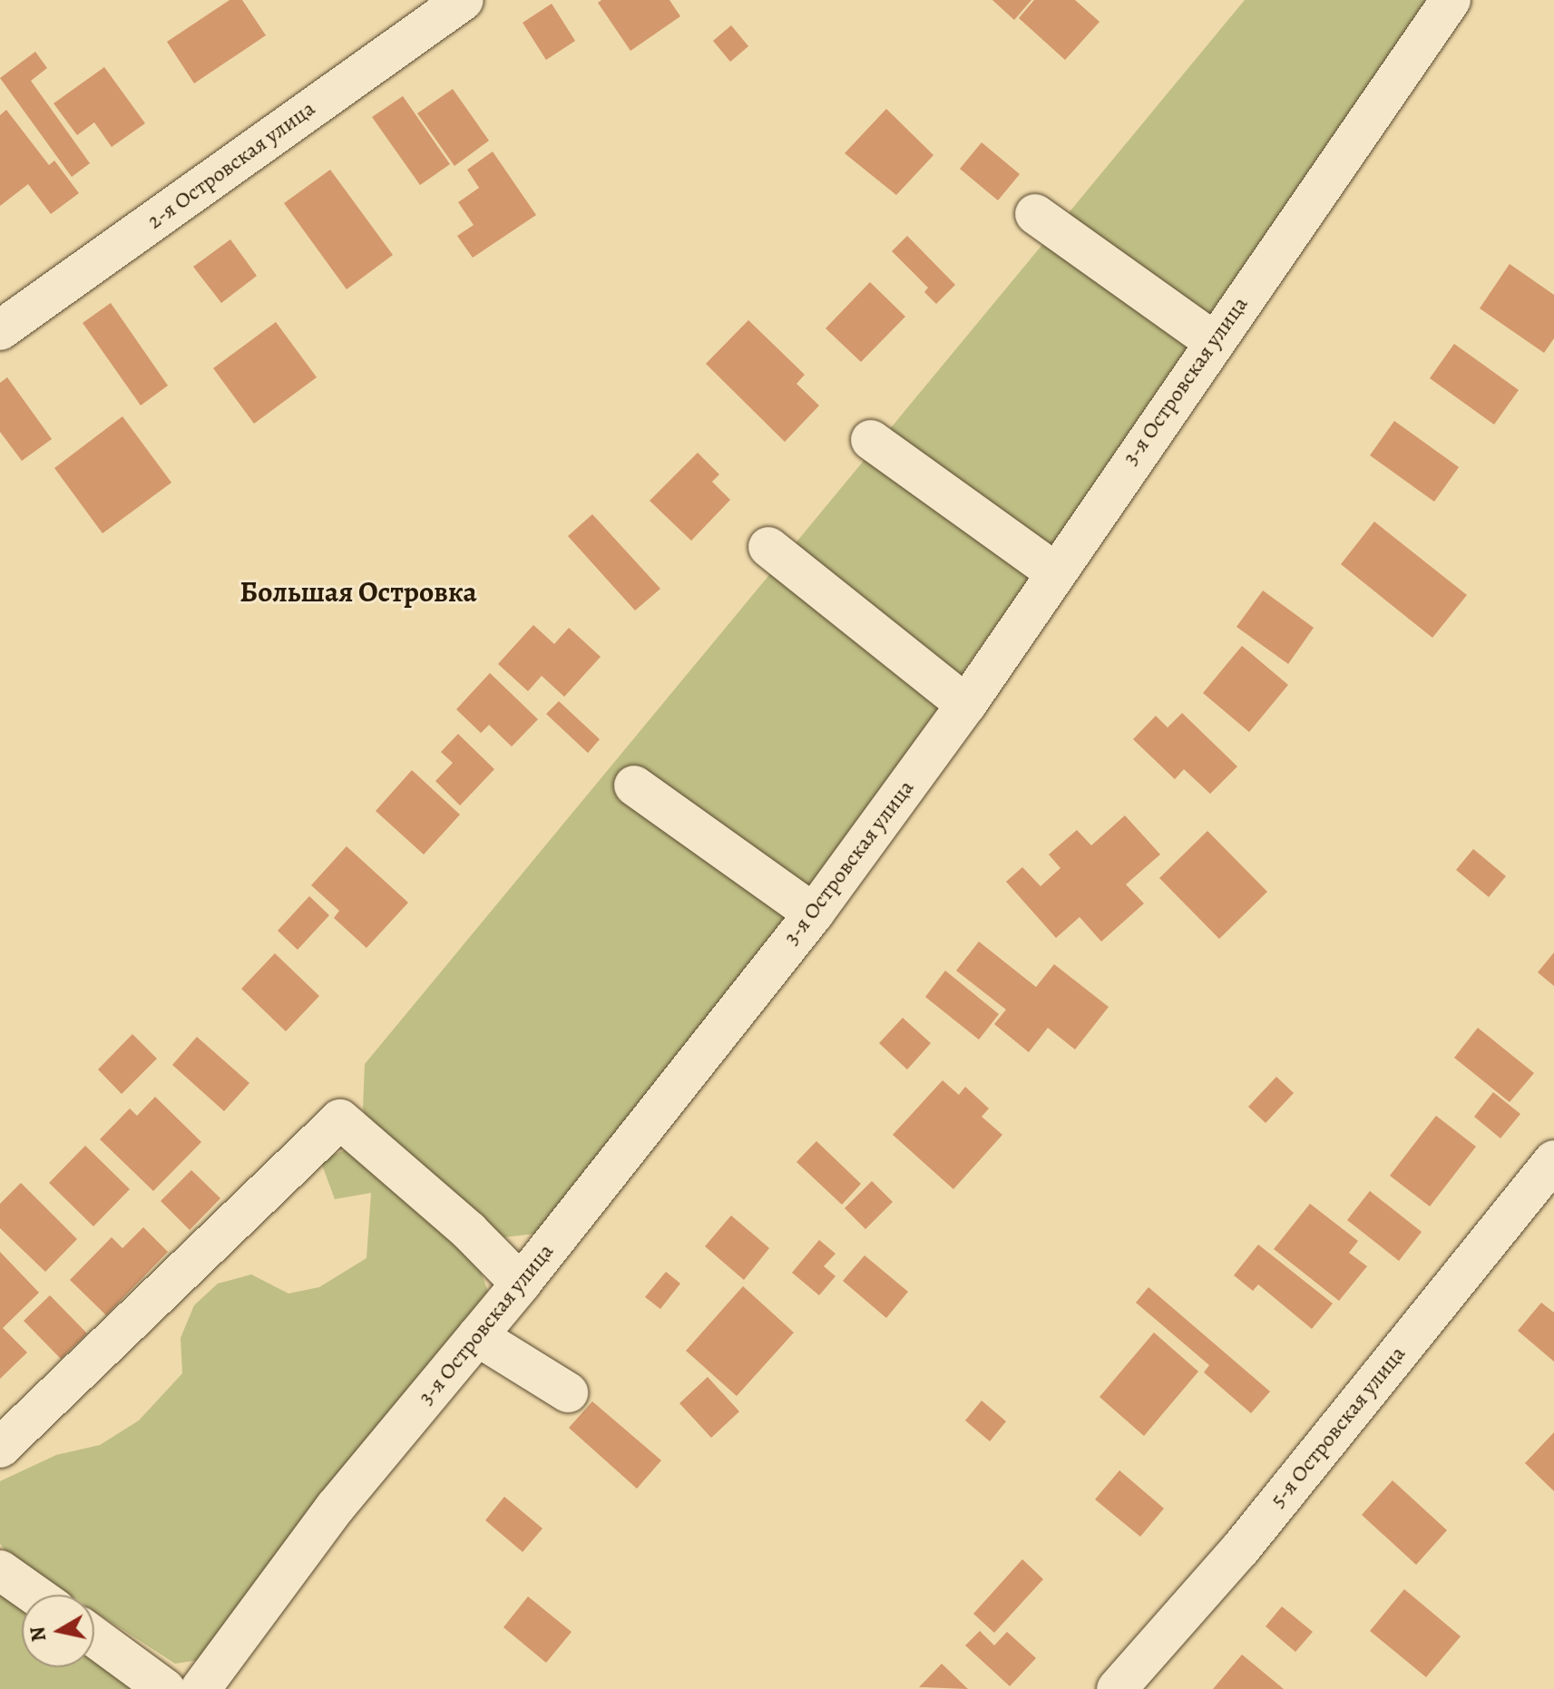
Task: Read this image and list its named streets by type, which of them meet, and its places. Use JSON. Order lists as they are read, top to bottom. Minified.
{"streets":{"street":["2-я Островская улица","3-я Островская улица","5-я Островская улица"]},"districts":["Большая Островка"],"north":"left"}
